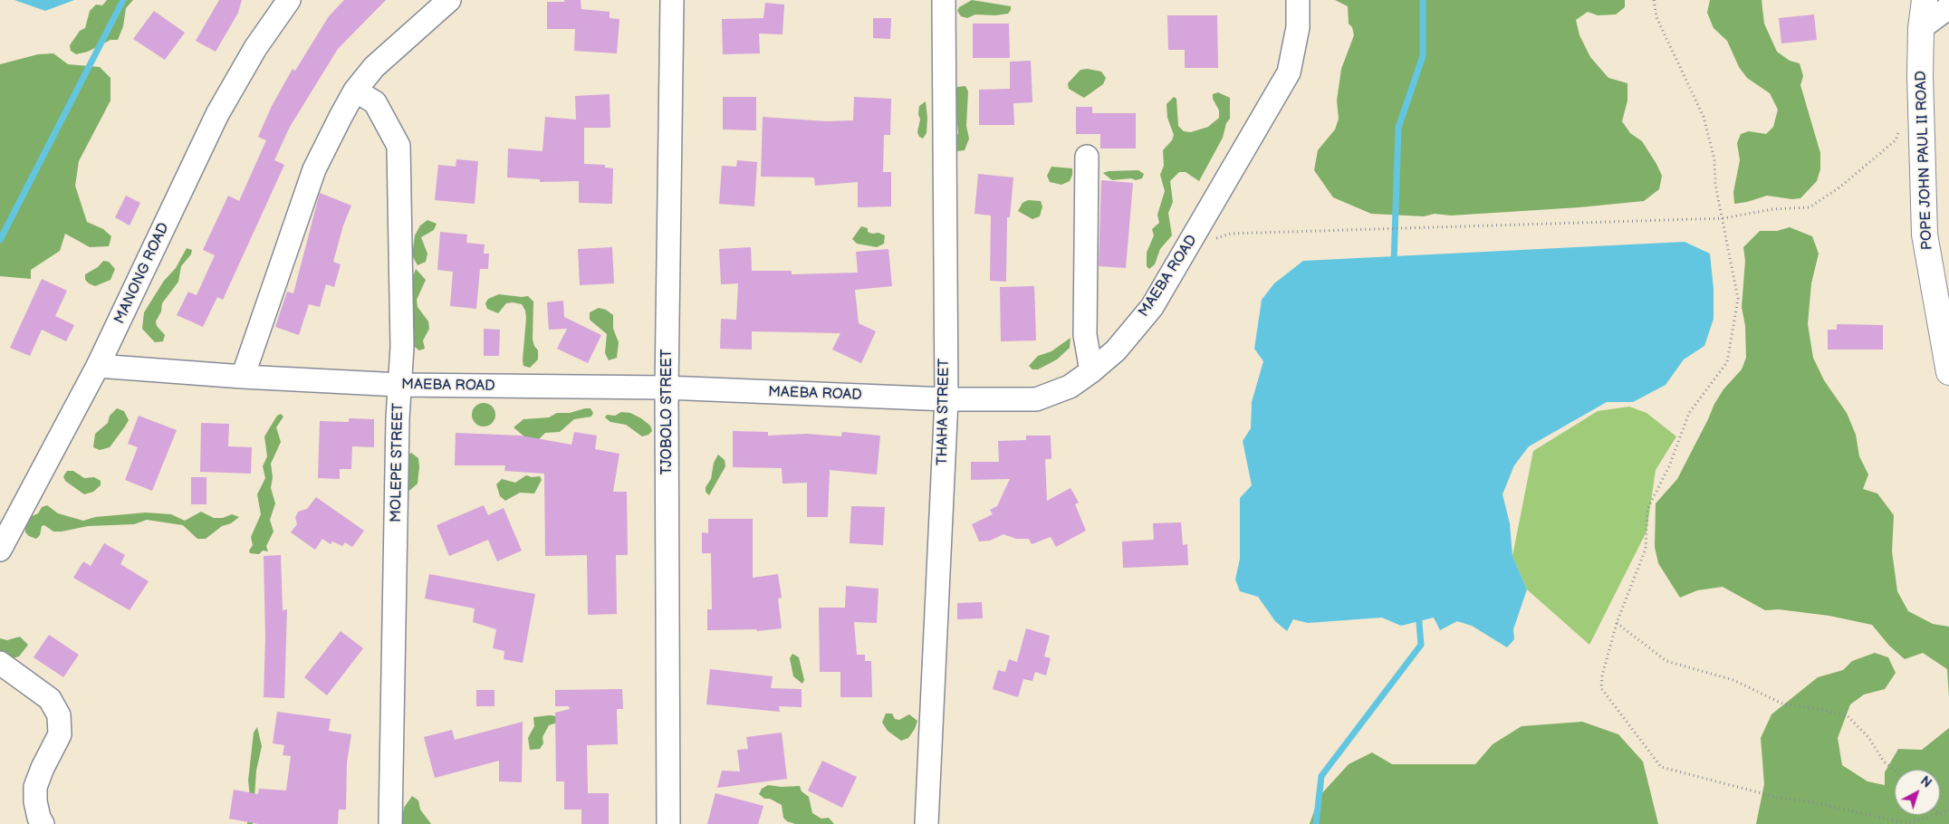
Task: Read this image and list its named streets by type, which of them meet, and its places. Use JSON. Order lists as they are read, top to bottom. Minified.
{"streets":{"main road":["POPE JOHN PAUL II ROAD"],"street":["MANONG ROAD","MAEBA ROAD","TJOBOLO STREET","THAHA STREET","MOLEPE STREET"]},"crossings":[["MANONG ROAD","MAEBA ROAD"],["MAEBA ROAD","TJOBOLO STREET"],["MAEBA ROAD","THAHA STREET"],["MAEBA ROAD","MOLEPE STREET"]],"north":"top right"}
